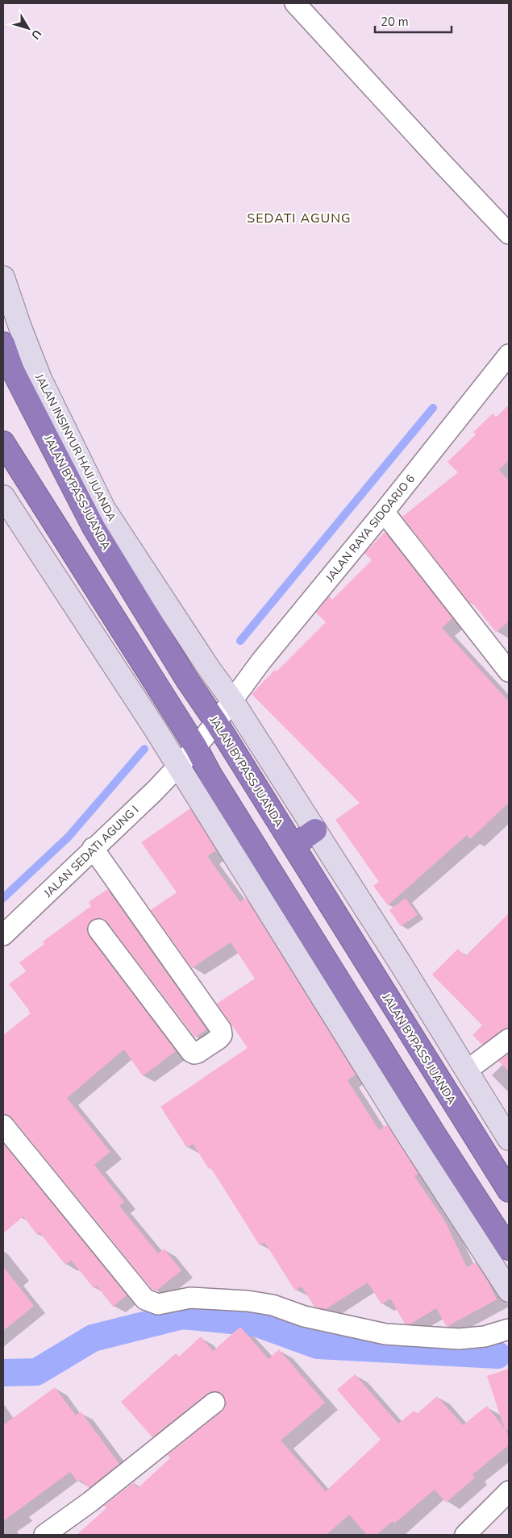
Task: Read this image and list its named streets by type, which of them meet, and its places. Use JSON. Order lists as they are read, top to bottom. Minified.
{"streets":{"highway":["JALAN BYPASS JUANDA"],"street":["JALAN INSINYUR HAJI JUANDA","JALAN RAYA SIDOARJO 6","JALAN SEDATI AGUNG I"]},"crossings":[["JALAN INSINYUR HAJI JUANDA","JALAN RAYA SIDOARJO 6"],["JALAN BYPASS JUANDA","JALAN RAYA SIDOARJO 6"],["JALAN BYPASS JUANDA","JALAN SEDATI AGUNG I"],["JALAN RAYA SIDOARJO 6","JALAN SEDATI AGUNG I"]],"districts":["SEDATI AGUNG"],"scale_bar":"20 m","north":"bottom right"}
